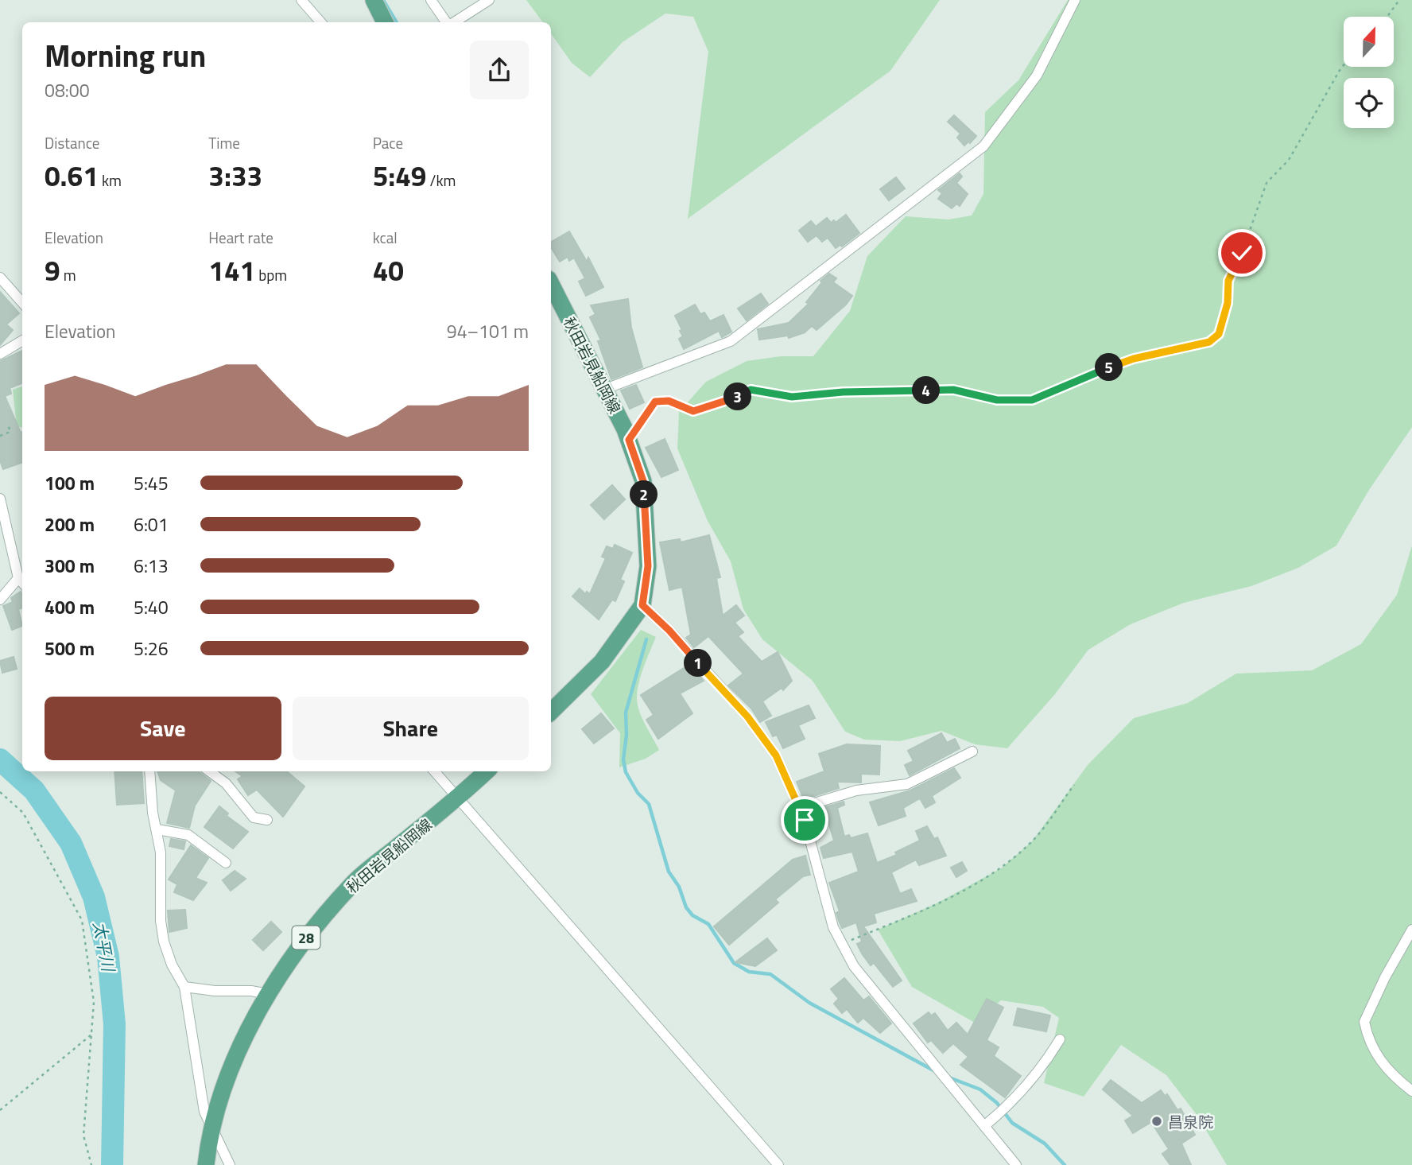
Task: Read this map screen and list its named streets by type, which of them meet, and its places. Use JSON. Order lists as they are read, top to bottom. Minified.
{"streets":{"main road":["秋田岩見船岡線","28"]},"water":["太平川"],"places":["昌泉院"],"north":"top","page":{"heading":["Morning run","08:00"],"stats":[["Distance","0.61 km"],["Time","3:33"],["Pace","5:49 /km"],["Elevation","9 m"],["Heart rate","141 bpm"],["kcal","40"]],"chart":["Elevation","94–101 m"],"pins":["5","4","3","2","1"],"list":[{"name":"100 m","note":"5:45"},{"name":"200 m","note":"6:01"},{"name":"300 m","note":"6:13"},{"name":"400 m","note":"5:40"},{"name":"500 m","note":"5:26"}],"buttons":["Save","Share"]}}
